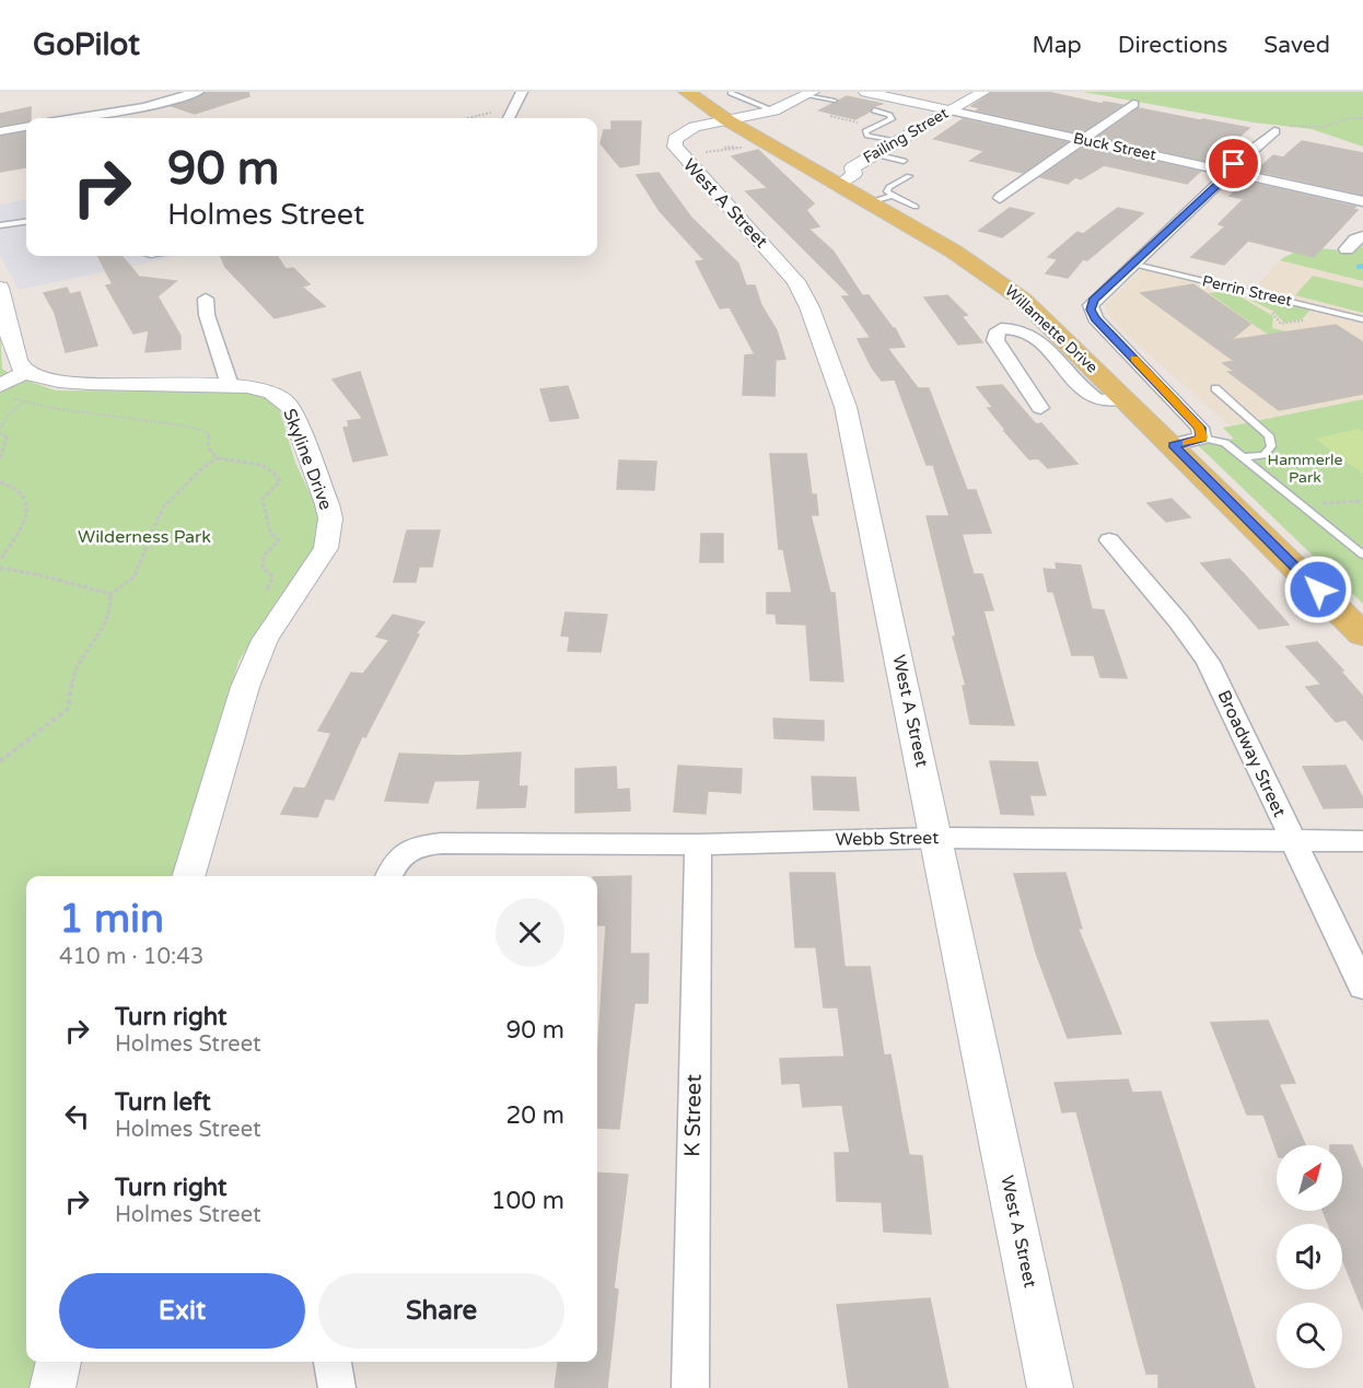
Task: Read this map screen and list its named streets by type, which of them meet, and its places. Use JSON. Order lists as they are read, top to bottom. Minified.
{"streets":{"main road":["Willamette Drive"],"street":["Failing Street","Buck Street","West A Street","Skyline Drive","Broadway Street","Webb Street","K Street"],"lane":["Perrin Street"]},"crossings":[["Failing Street","Buck Street"],["Failing Street","Willamette Drive"],["West A Street","Willamette Drive"],["West A Street","Webb Street"],["Broadway Street","Webb Street"],["Webb Street","K Street"]],"parks":["Hammerle Park","Wilderness Park"],"north":"top right","page":{"header":"GoPilot","nav":["Map","Directions","Saved"],"turn":["90 m","Holmes Street"],"heading":["1 min","410 m · 10:43"],"list":[{"name":"Turn right","note":"Holmes Street","value":"90 m"},{"name":"Turn left","note":"Holmes Street","value":"20 m"},{"name":"Turn right","note":"Holmes Street","value":"100 m"}],"buttons":["Exit","Share"]}}
